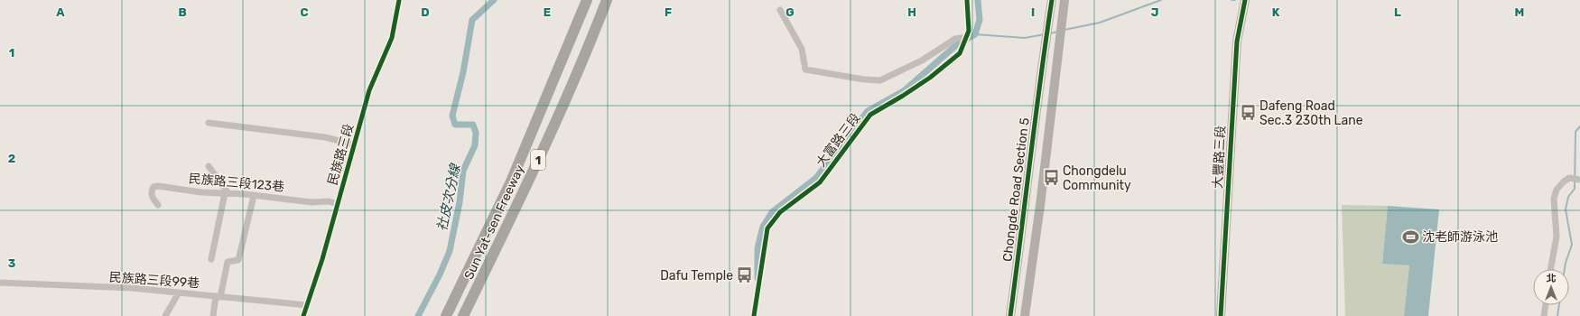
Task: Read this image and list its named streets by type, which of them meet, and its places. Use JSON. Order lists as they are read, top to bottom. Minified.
{"streets":{"highway":["1","Sun Yat-sen Freeway"],"street":["大富路三段","民族路三段","大豐路三段","民族路三段123巷","Chongde Road Section 5","民族路三段99巷"]},"crossings":[["民族路三段","民族路三段123巷"],["民族路三段","民族路三段99巷"]],"water":["社皮次分線"],"places":{"bus stop":["Dafeng Road Sec.3 230th Lane","Chongdelu Community","Dafu Temple"],"sports":["沈老師游泳池"]},"north":"top","grid":{"columns":["A","B","C","D","E","F","G","H","I","J","K","L","M"],"rows":["1","2","3"]}}
